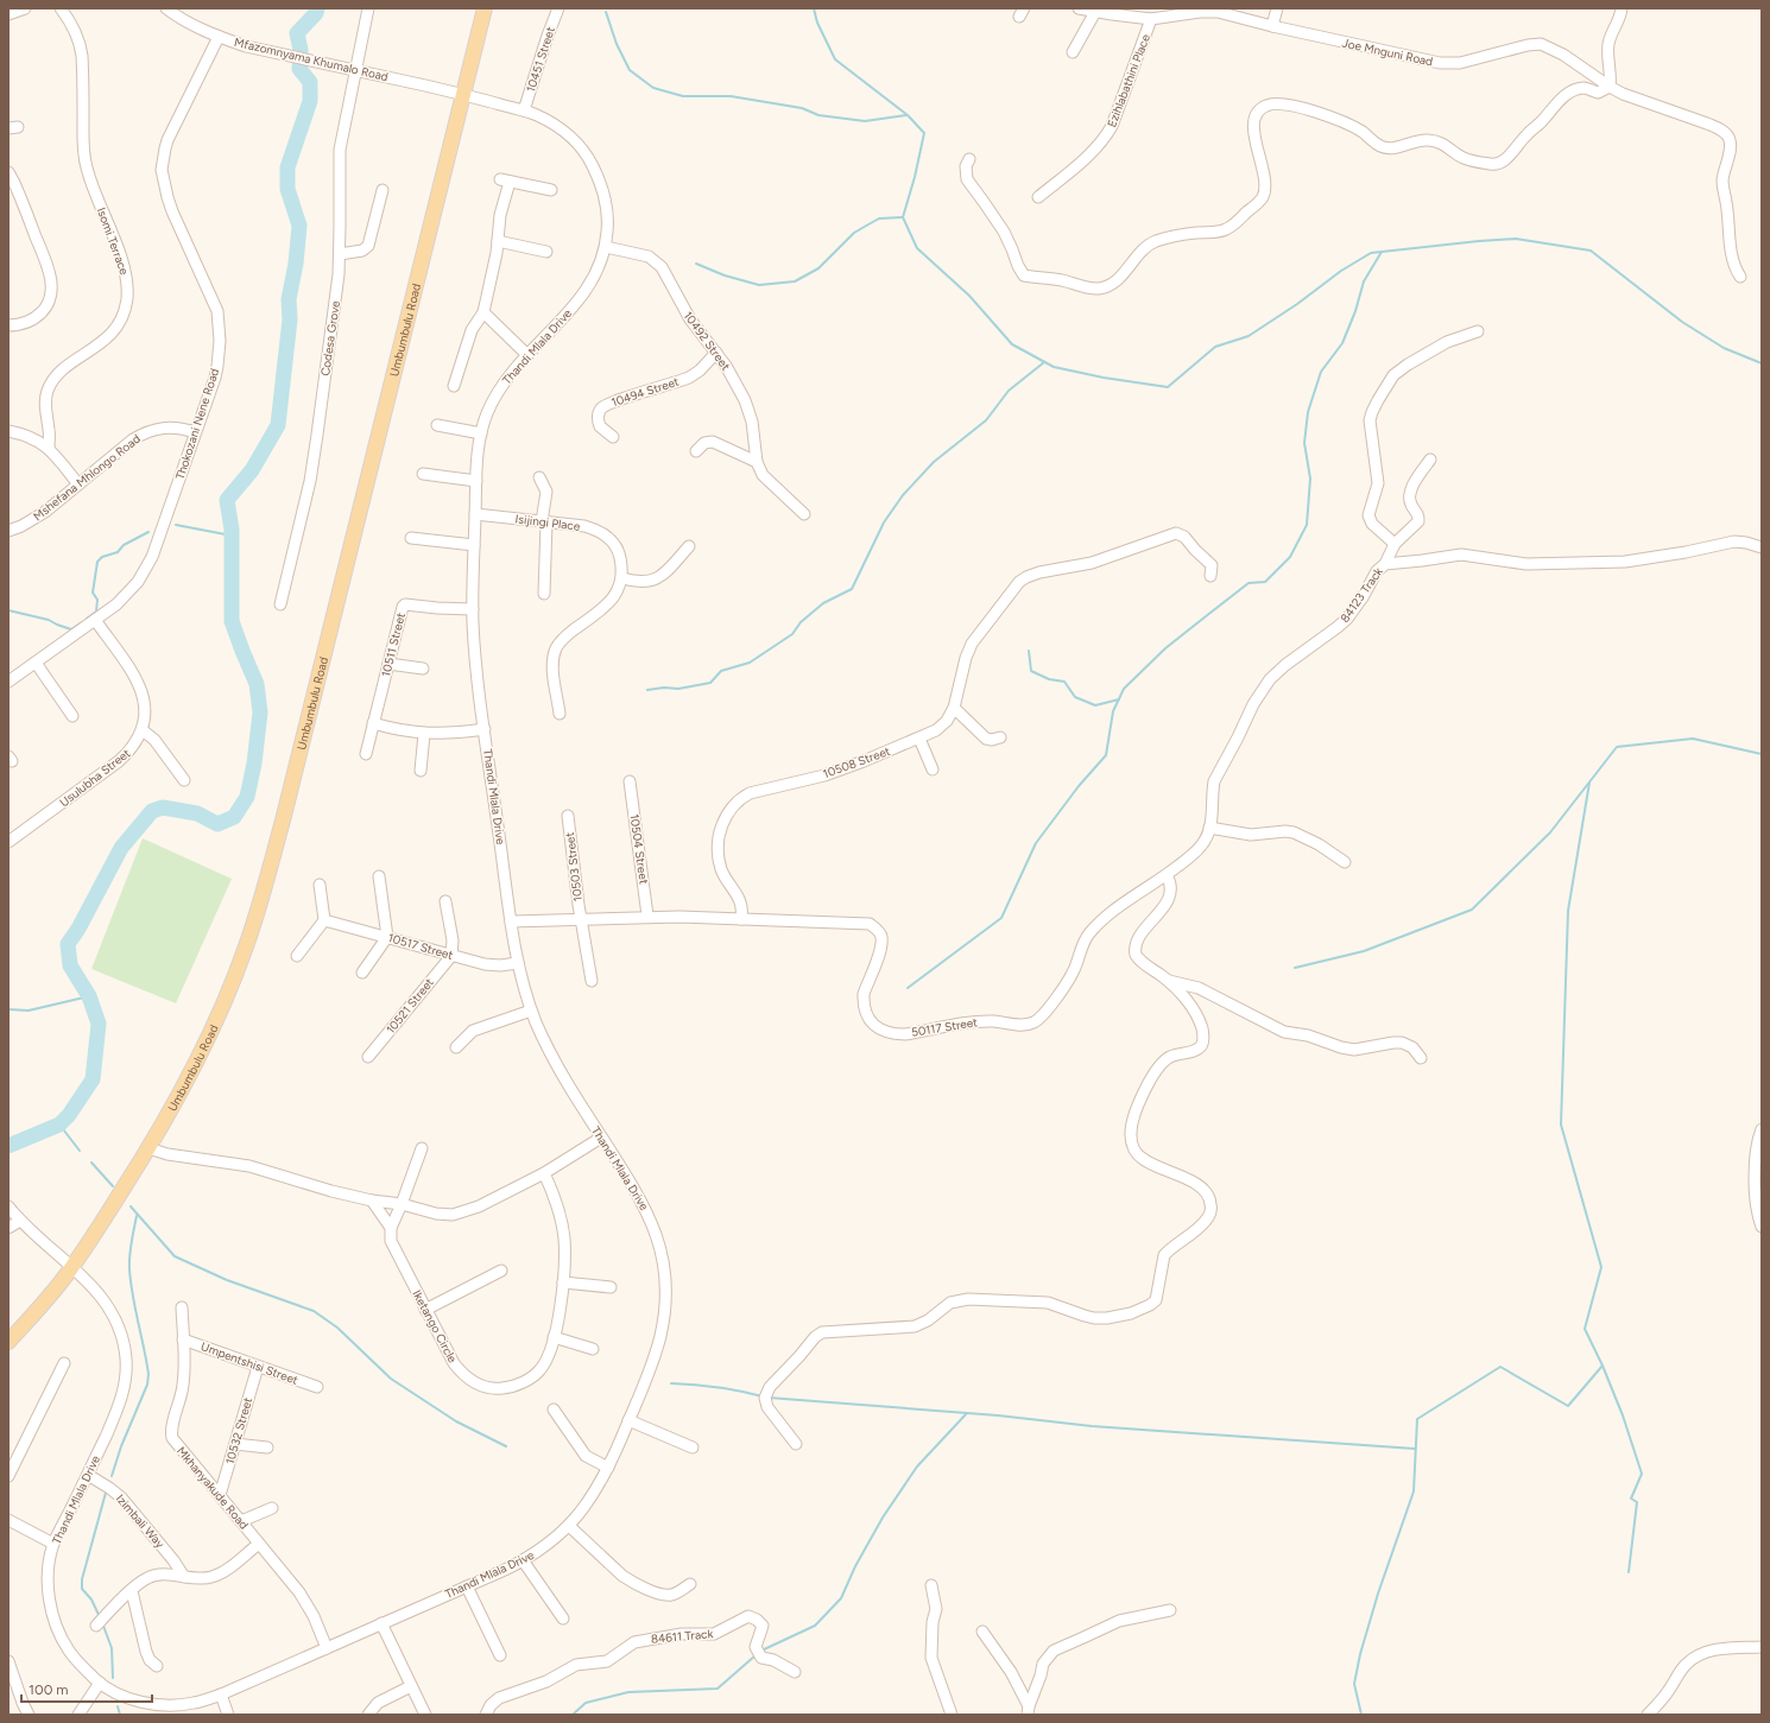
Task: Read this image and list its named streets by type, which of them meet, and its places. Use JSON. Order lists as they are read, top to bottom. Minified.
{"streets":{"main road":["Umbumbulu Road"],"street":["Joe Mnguni Road","Mfazomnyama Khumalo Road","10451 Street","Ezihlabathini Place","Isomi Terrace","Codesa Grove","10492 Street","Thandi Mlala Drive","10494 Street","Thokozani Nene Road","Mshefana Mhlongo Road","Isijingi Place","84123 Track","10511 Street","10508 Street","Usulubha Street","10504 Street","10503 Street","10517 Street","10521 Street","50117 Street","Iketango Circle","Umpentshisi Street","10532 Street","Mkhanyakude Road","Izimbali Way","84611 Track"]},"crossings":[["Joe Mnguni Road","Ezihlabathini Place"],["Mfazomnyama Khumalo Road","Umbumbulu Road"],["Mfazomnyama Khumalo Road","Codesa Grove"],["Mfazomnyama Khumalo Road","Thandi Mlala Drive"],["Mfazomnyama Khumalo Road","Thokozani Nene Road"],["10451 Street","Thandi Mlala Drive"],["Umbumbulu Road","Thandi Mlala Drive"],["10492 Street","Thandi Mlala Drive"],["10492 Street","10494 Street"],["Thandi Mlala Drive","Isijingi Place"],["Thandi Mlala Drive","10511 Street"],["Thandi Mlala Drive","10517 Street"],["Thandi Mlala Drive","Mkhanyakude Road"],["Thandi Mlala Drive","Izimbali Way"],["Thokozani Nene Road","Mshefana Mhlongo Road"],["Thokozani Nene Road","Usulubha Street"],["84123 Track","50117 Street"],["10508 Street","50117 Street"],["10517 Street","10521 Street"],["Umpentshisi Street","10532 Street"],["Umpentshisi Street","Mkhanyakude Road"],["10532 Street","Mkhanyakude Road"]],"scale_bar":"100 m"}
